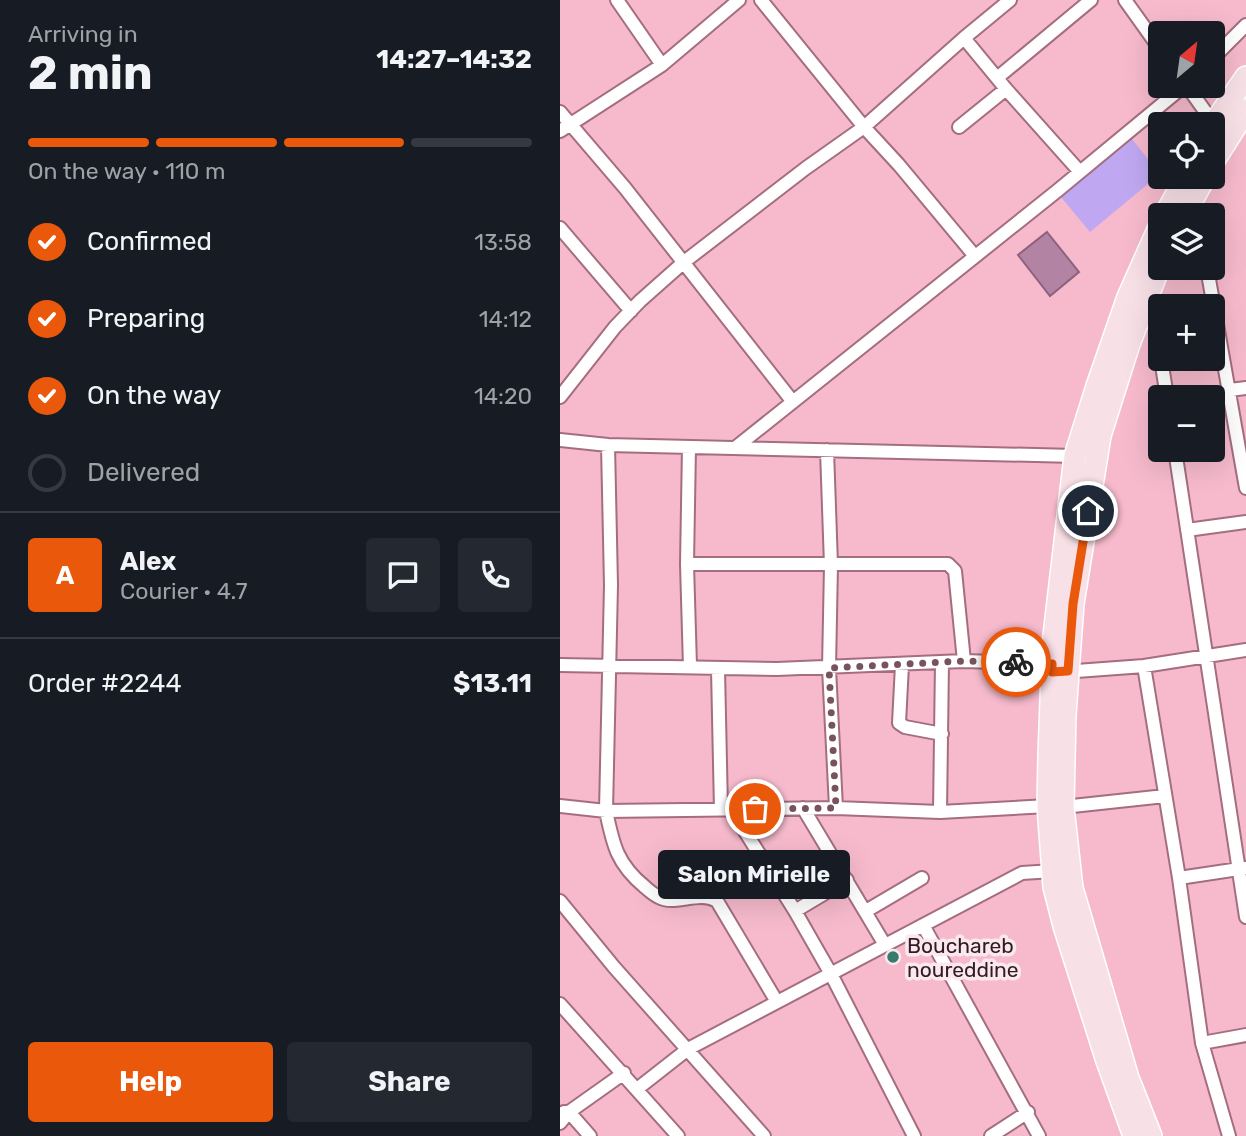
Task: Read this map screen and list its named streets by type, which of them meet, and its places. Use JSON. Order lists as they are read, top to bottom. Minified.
{"places":["Salon Mirielle","Bouchareb noureddine"],"north":"top right","page":{"heading":["2 min","Arriving in","14:27–14:32"],"panel":["Alex","Courier · 4.7","Order #2244","$13.11"],"map_buttons":["+","−"],"bar":"On the way · 110 m","list":[["Confirmed","13:58"],["Preparing","14:12"],["On the way","14:20"],"Delivered"],"round":"A","bubble":"Salon Mirielle","buttons":["Help","Share"]}}
